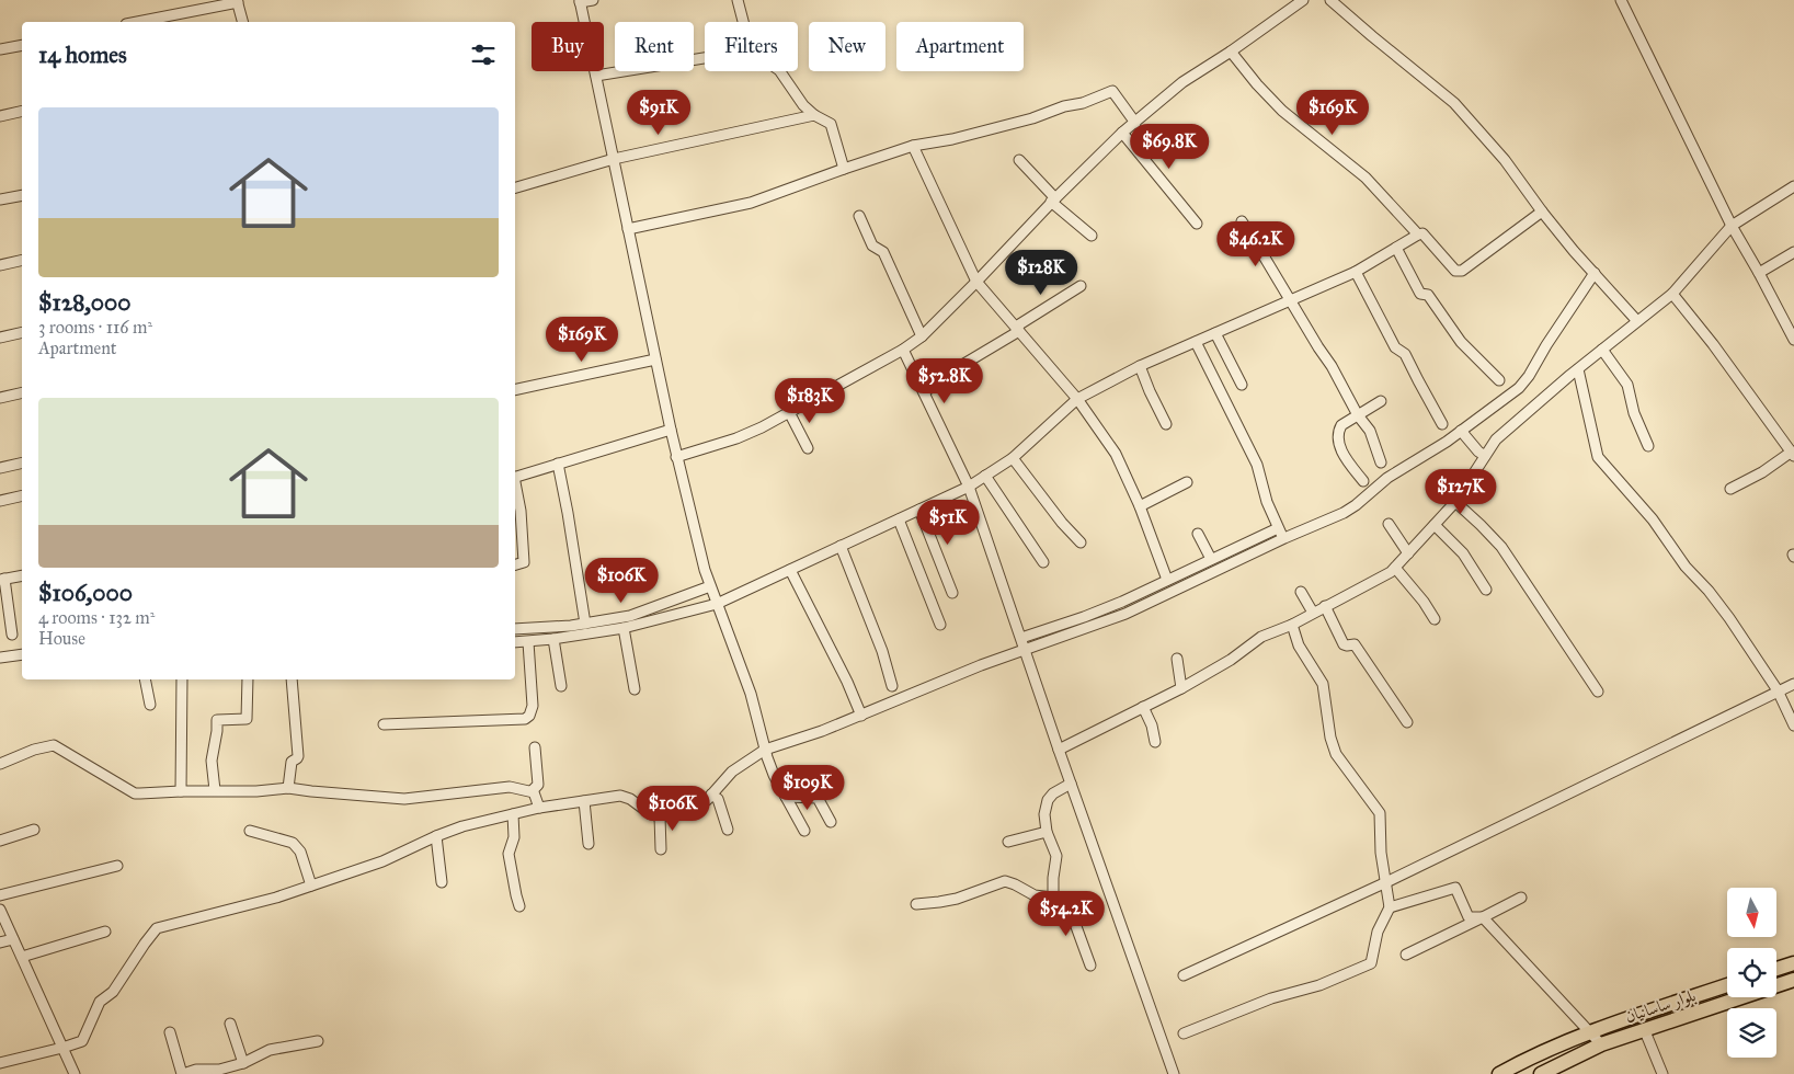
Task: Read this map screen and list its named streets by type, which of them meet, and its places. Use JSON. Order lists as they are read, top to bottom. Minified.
{"streets":{"highway":["بلوار ساسانیان"]},"north":"bottom","page":{"chip":["Buy","Rent","Filters","New","Apartment"],"heading":"14 homes","list":[{"name":"$128,000","note":"3 rooms · 116 m² · Apartment"},{"name":"$106,000","note":"4 rooms · 132 m² · House"}],"price":["$91K","$169K","$69.8K","$46.2K","$128K","$169K","$52.8K","$183K","$127K","$51K","$106K","$109K","$106K","$54.2K"]}}
